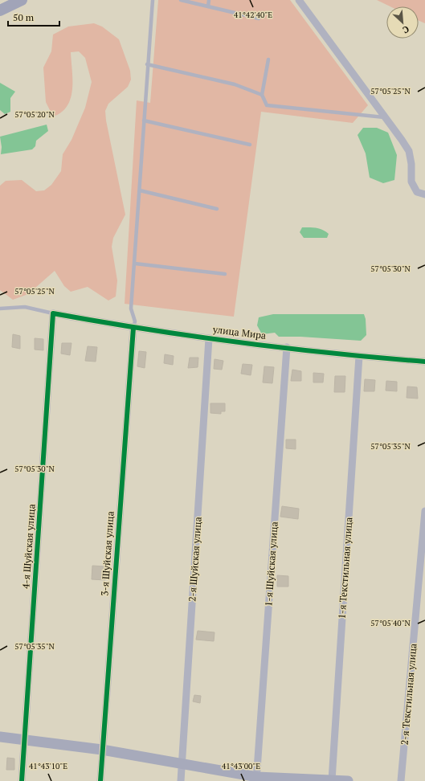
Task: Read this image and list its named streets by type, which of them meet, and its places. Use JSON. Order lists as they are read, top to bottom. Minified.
{"streets":{"street":["улица Мира","4-я Шуйская улица","3-я Шуйская улица","2-я Шуйская улица","1-я Шуйская улица","1-я Текстильная улица","2-я Текстильная улица"]},"crossings":[["улица Мира","4-я Шуйская улица"],["улица Мира","3-я Шуйская улица"],["улица Мира","2-я Шуйская улица"],["улица Мира","1-я Шуйская улица"],["улица Мира","1-я Текстильная улица"]],"scale_bar":"50 m","north":"bottom right","coordinates":["41°42'40\"E","57°05'25\"N","57°05'20\"N","57°05'30\"N","57°05'35\"N","57°05'40\"N","41°43'10\"E","41°43'00\"E"]}
